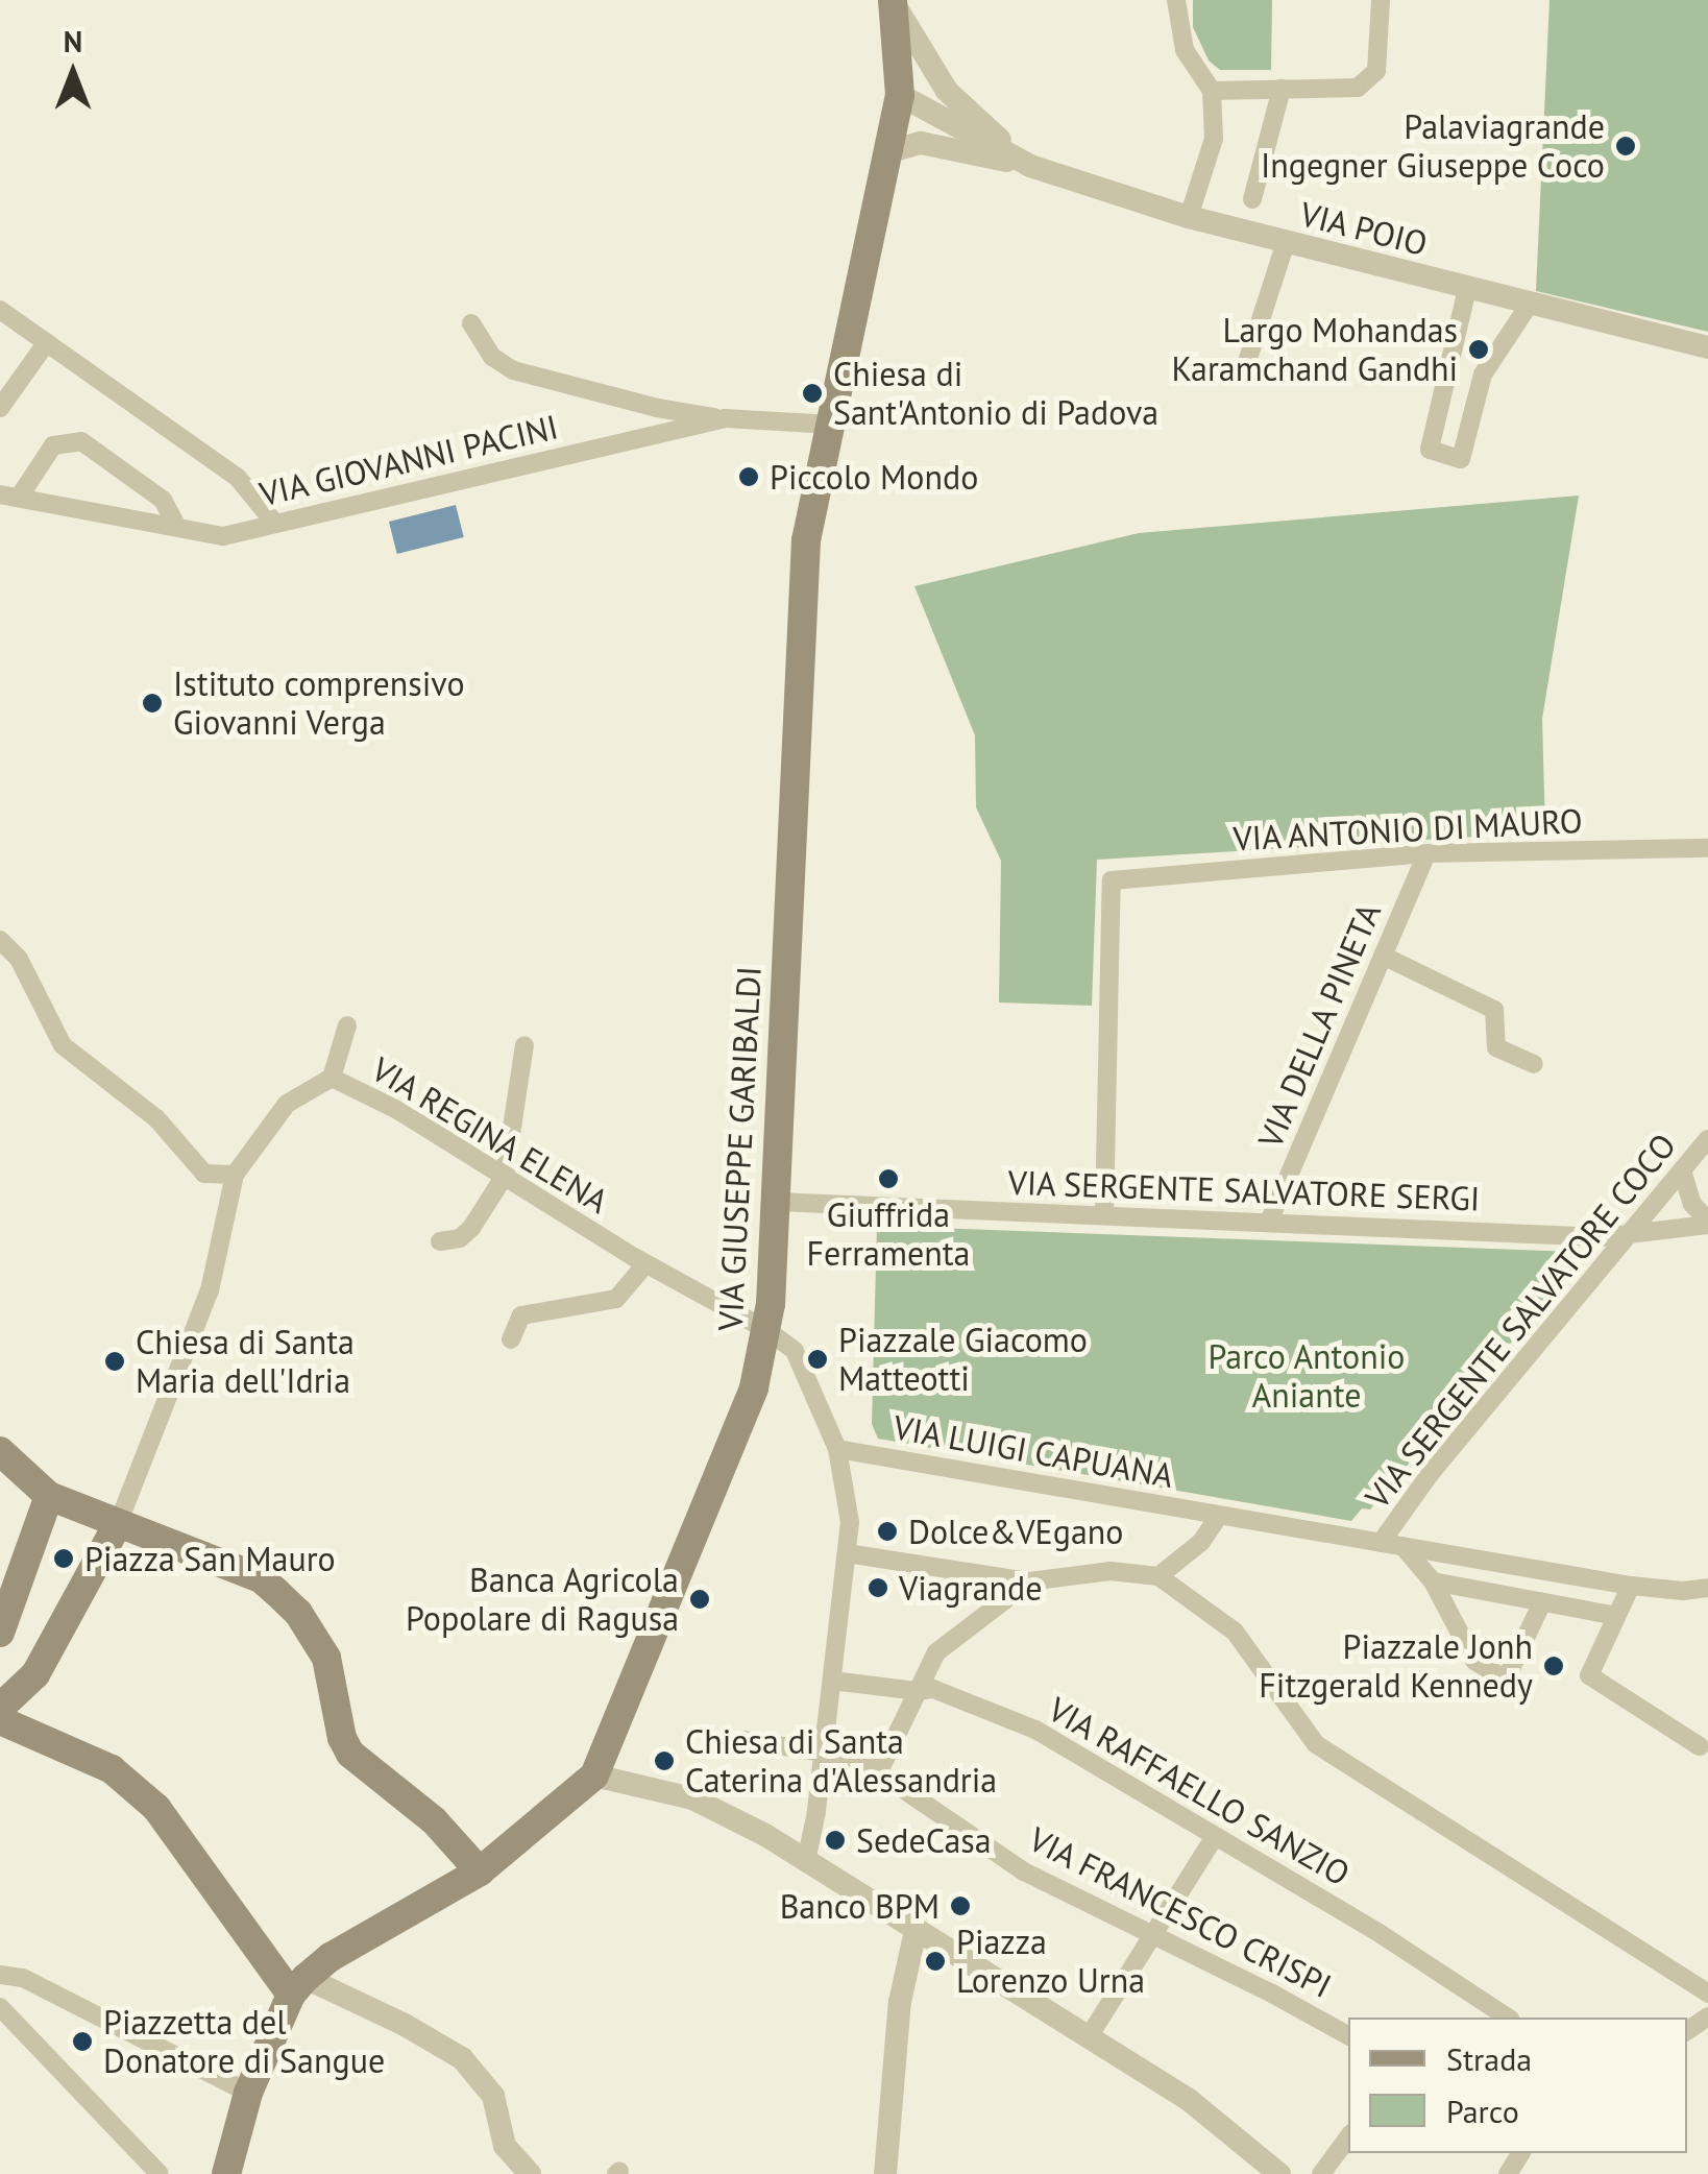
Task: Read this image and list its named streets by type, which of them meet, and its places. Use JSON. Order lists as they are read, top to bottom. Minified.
{"streets":{"main road":["VIA GIUSEPPE GARIBALDI"],"street":["VIA POIO","VIA GIOVANNI PACINI","VIA ANTONIO DI MAURO","VIA DELLA PINETA","VIA REGINA ELENA","VIA SERGENTE SALVATORE SERGI","VIA SERGENTE SALVATORE COCO","VIA LUIGI CAPUANA","VIA RAFFAELLO SANZIO","VIA FRANCESCO CRISPI"]},"crossings":[["VIA POIO","VIA GIUSEPPE GARIBALDI"],["VIA GIOVANNI PACINI","VIA GIUSEPPE GARIBALDI"],["VIA ANTONIO DI MAURO","VIA DELLA PINETA"],["VIA ANTONIO DI MAURO","VIA SERGENTE SALVATORE SERGI"],["VIA DELLA PINETA","VIA SERGENTE SALVATORE SERGI"],["VIA REGINA ELENA","VIA GIUSEPPE GARIBALDI"],["VIA REGINA ELENA","VIA LUIGI CAPUANA"],["VIA REGINA ELENA","VIA RAFFAELLO SANZIO"],["VIA REGINA ELENA","VIA FRANCESCO CRISPI"],["VIA GIUSEPPE GARIBALDI","VIA SERGENTE SALVATORE SERGI"],["VIA SERGENTE SALVATORE SERGI","VIA SERGENTE SALVATORE COCO"],["VIA SERGENTE SALVATORE COCO","VIA LUIGI CAPUANA"]],"parks":["Parco Antonio Aniante"],"places":["Palaviagrande Ingegner Giuseppe Coco","Largo Mohandas Karamchand Gandhi","Chiesa di Sant'Antonio di Padova","Piccolo Mondo","Istituto comprensivo Giovanni Verga","Giuffrida Ferramenta","Piazzale Giacomo Matteotti","Chiesa di Santa Maria dell'Idria","Dolce&VEgano","Piazza San Mauro","Viagrande","Banca Agricola Popolare di Ragusa","Piazzale Jonh Fitzgerald Kennedy","Chiesa di Santa Caterina d'Alessandria","SedeCasa","Banco BPM","Piazza Lorenzo Urna","Piazzetta del Donatore di Sangue"],"legend":["Strada","Parco"],"north":"top"}
